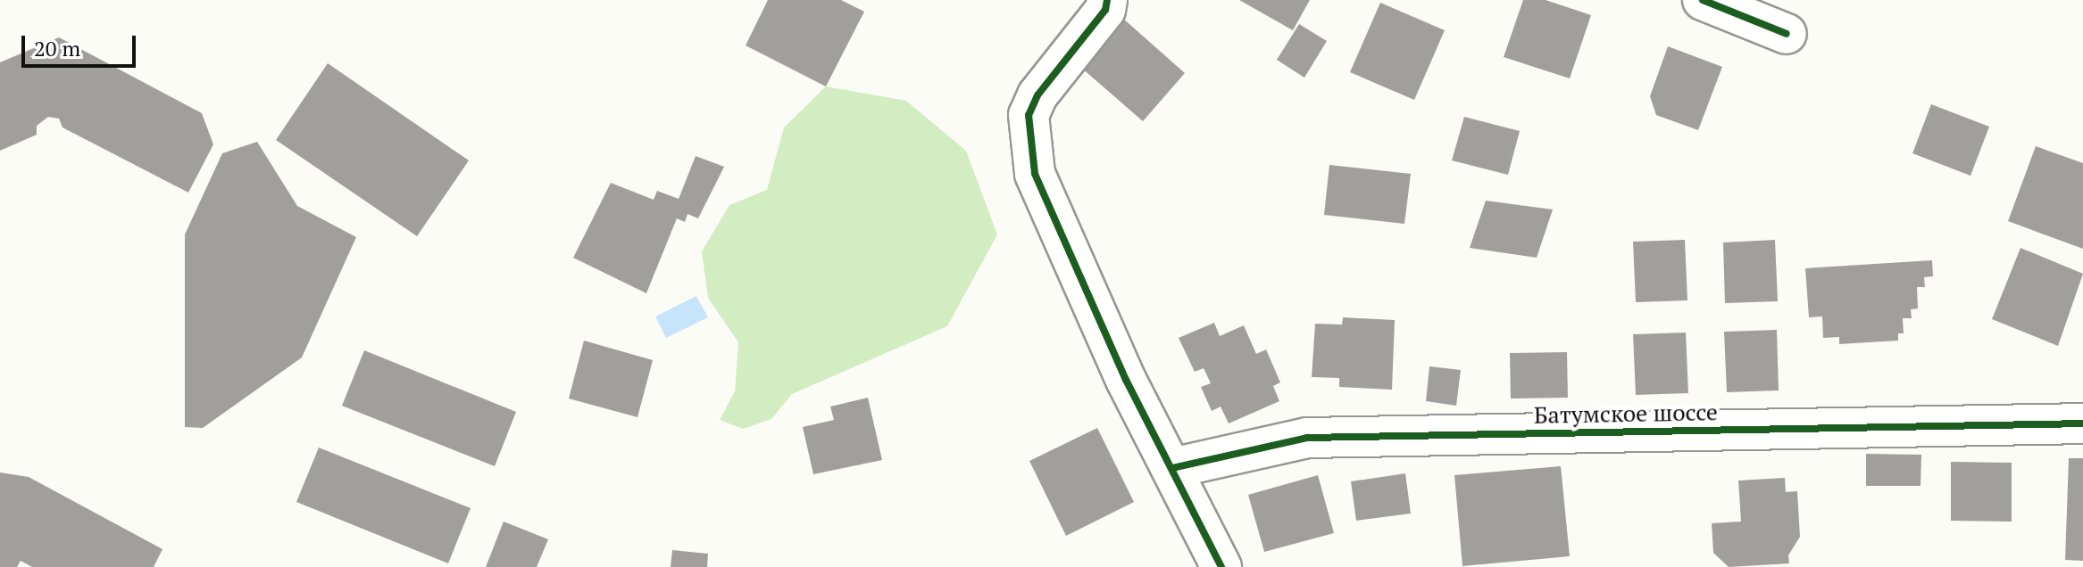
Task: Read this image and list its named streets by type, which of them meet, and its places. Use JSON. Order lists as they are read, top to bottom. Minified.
{"streets":{"street":["Батумское шоссе"]},"scale_bar":"20 m"}
